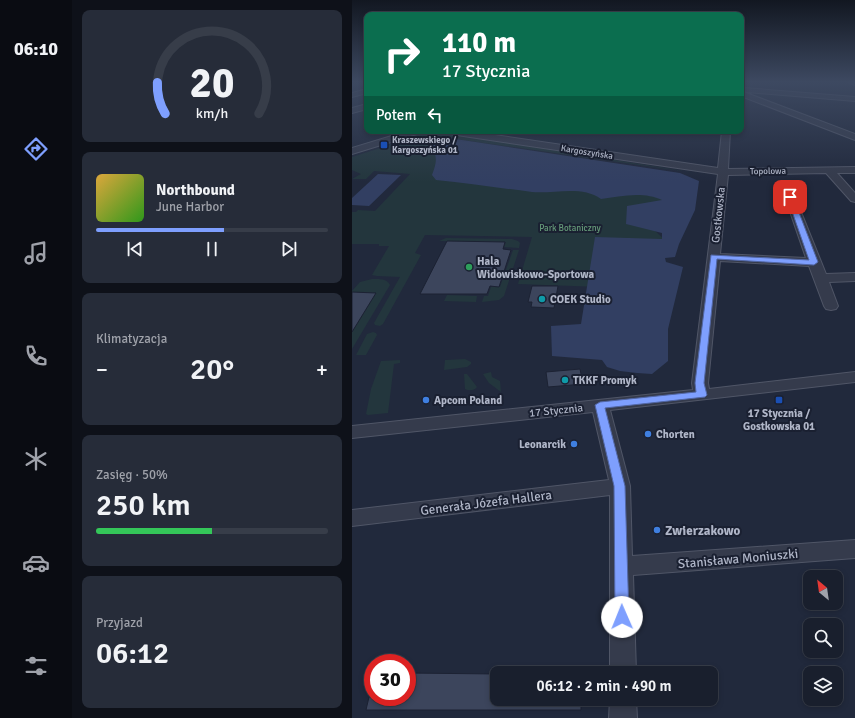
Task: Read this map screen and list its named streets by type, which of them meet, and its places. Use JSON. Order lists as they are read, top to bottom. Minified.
{"streets":{"street":["Kargoszyńska","Topolowa","Gostkowska","17 Stycznia","Generała Józefa Hallera","Stanisława Moniuszki"]},"crossings":[["Kargoszyńska","Topolowa"],["Kargoszyńska","Gostkowska"],["Topolowa","Gostkowska"],["Gostkowska","17 Stycznia"]],"parks":["Park Botaniczny"],"places":{"transit":["Kraszewskiego / Kargoszyńska 01","17 Stycznia / Gostkowska 01"],"other":["Hala Widowiskowo-Sportowa","COEK Studio","TKKF Promyk","Apcom Poland","Chorten","Leonarcik","Zwierzakowo"]},"north":"top left","page":{"tabs":"06:10","turn":["110 m","17 Stycznia"],"then":"Potem","song":["Northbound","June Harbor"],"tile":["Klimatyzacja",["Zasięg · 50%","250 km"],["Przyjazd","06:12"]],"heat":["−","20°","+"],"limit":"30","trip":"06:12 · 2 min · 490 m","gauge":["20","km/h"]}}
